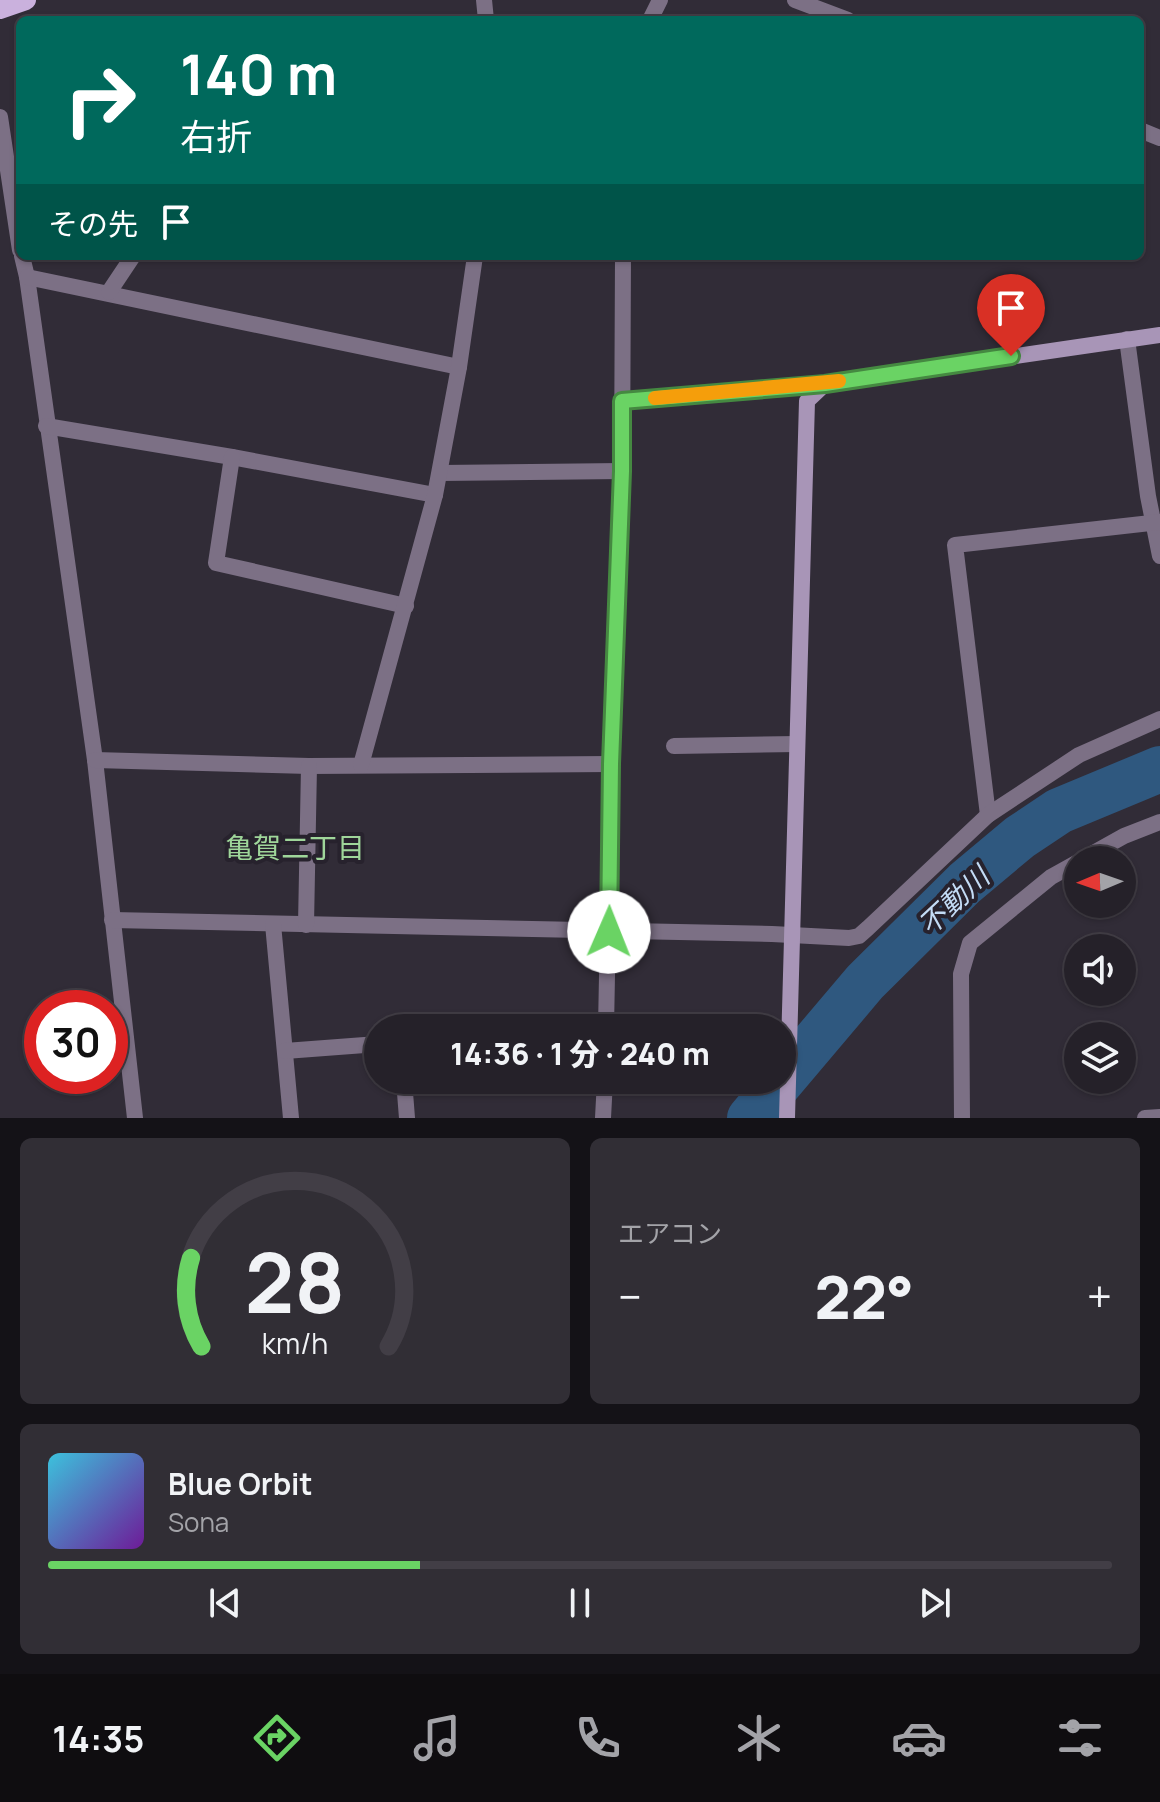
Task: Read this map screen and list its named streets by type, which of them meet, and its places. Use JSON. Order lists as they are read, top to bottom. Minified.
{"districts":["亀賀二丁目"],"water":["不動川"],"north":"left","page":{"turn":["140 m","右折"],"then":"その先","limit":"30","trip":"14:36 · 1 分 · 240 m","tile":"エアコン","heat":["−","22°","+"],"song":["Blue Orbit","Sona"],"tabs":"14:35","gauge":["28","km/h"]}}
